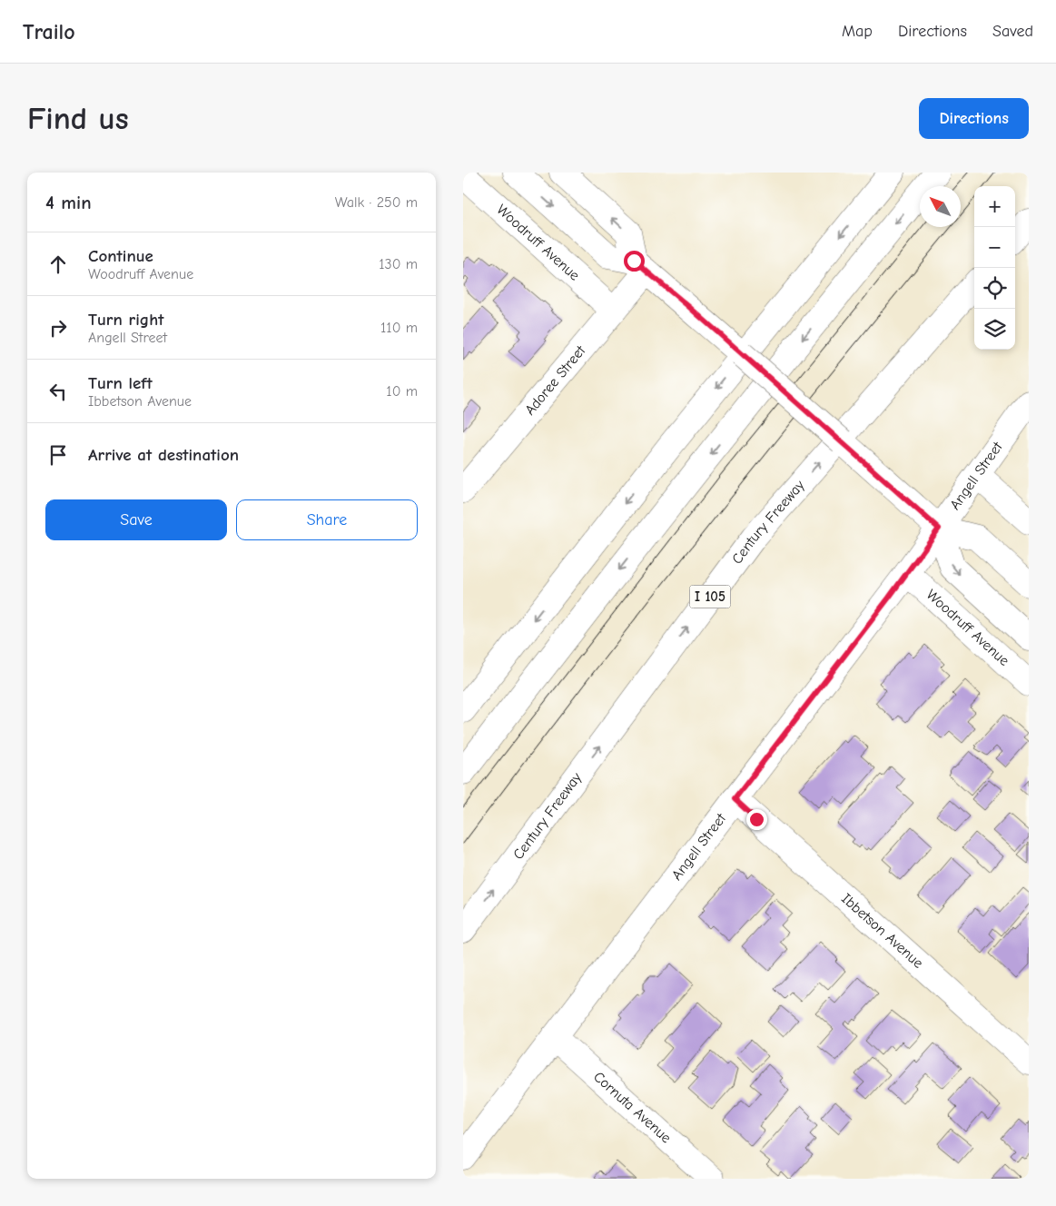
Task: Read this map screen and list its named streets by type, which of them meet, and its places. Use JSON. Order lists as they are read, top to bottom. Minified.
{"streets":{"main road":["Woodruff Avenue","Adoree Street","Angell Street","Century Freeway","I 105","Ibbetson Avenue","Cornuta Avenue"]},"crossings":[["Woodruff Avenue","Adoree Street"],["Woodruff Avenue","Angell Street"],["Angell Street","Ibbetson Avenue"],["Angell Street","Cornuta Avenue"]],"north":"top left","page":{"header":"Trailo","nav":["Map","Directions","Saved"],"buttons":["Directions",["Save","Share"]],"title":"Find us","heading":["4 min","Walk · 250 m"],"map_buttons":["+","−"],"list":[["Continue","Woodruff Avenue","130 m"],["Turn right","Angell Street","110 m"],["Turn left","Ibbetson Avenue","10 m"],"Arrive at destination"]}}
